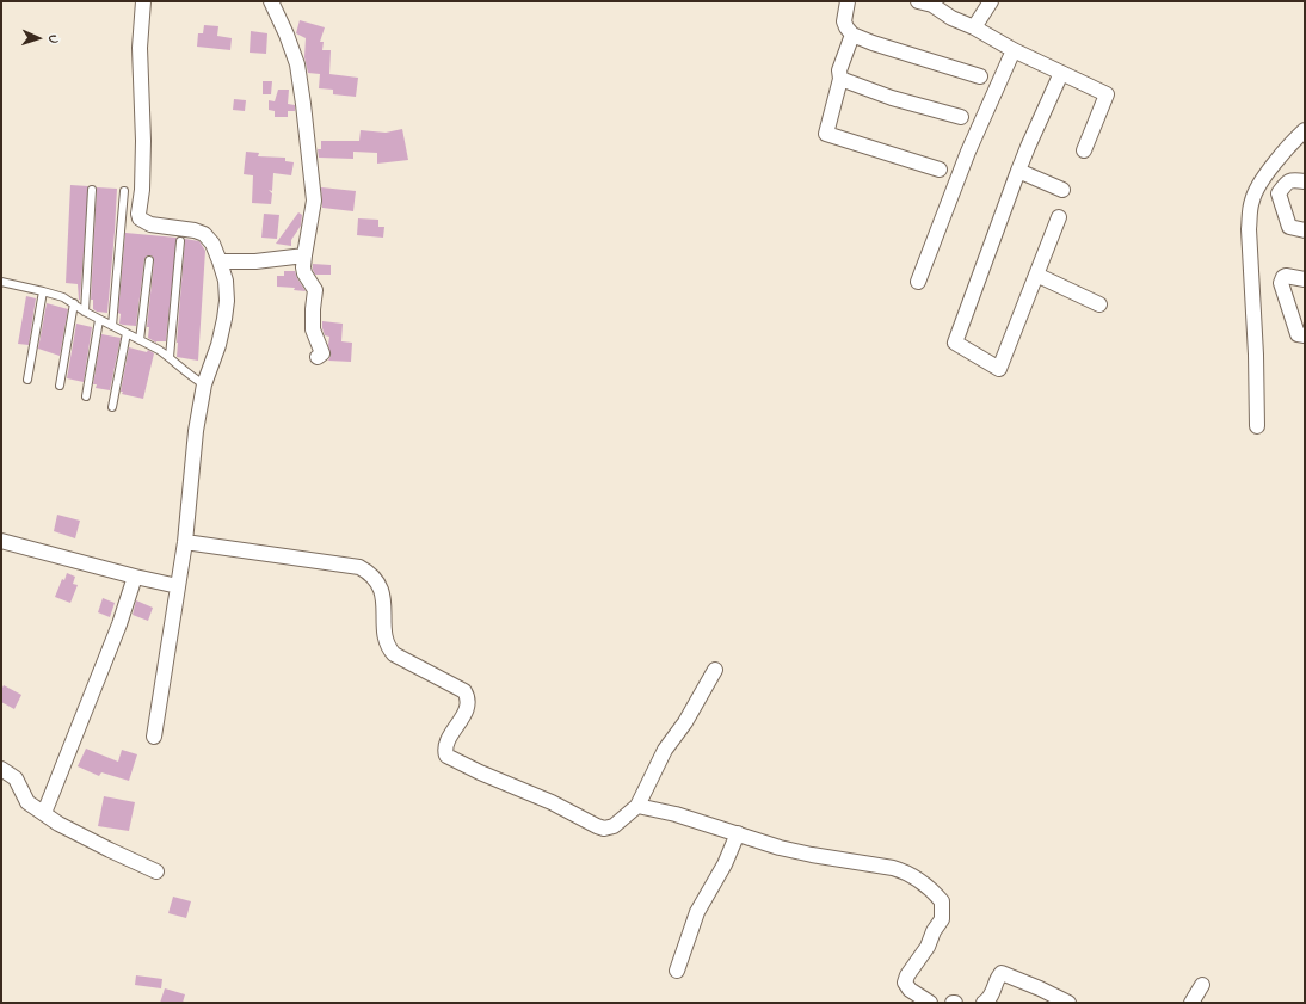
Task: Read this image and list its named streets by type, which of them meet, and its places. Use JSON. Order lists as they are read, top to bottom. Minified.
{"north":"right"}
